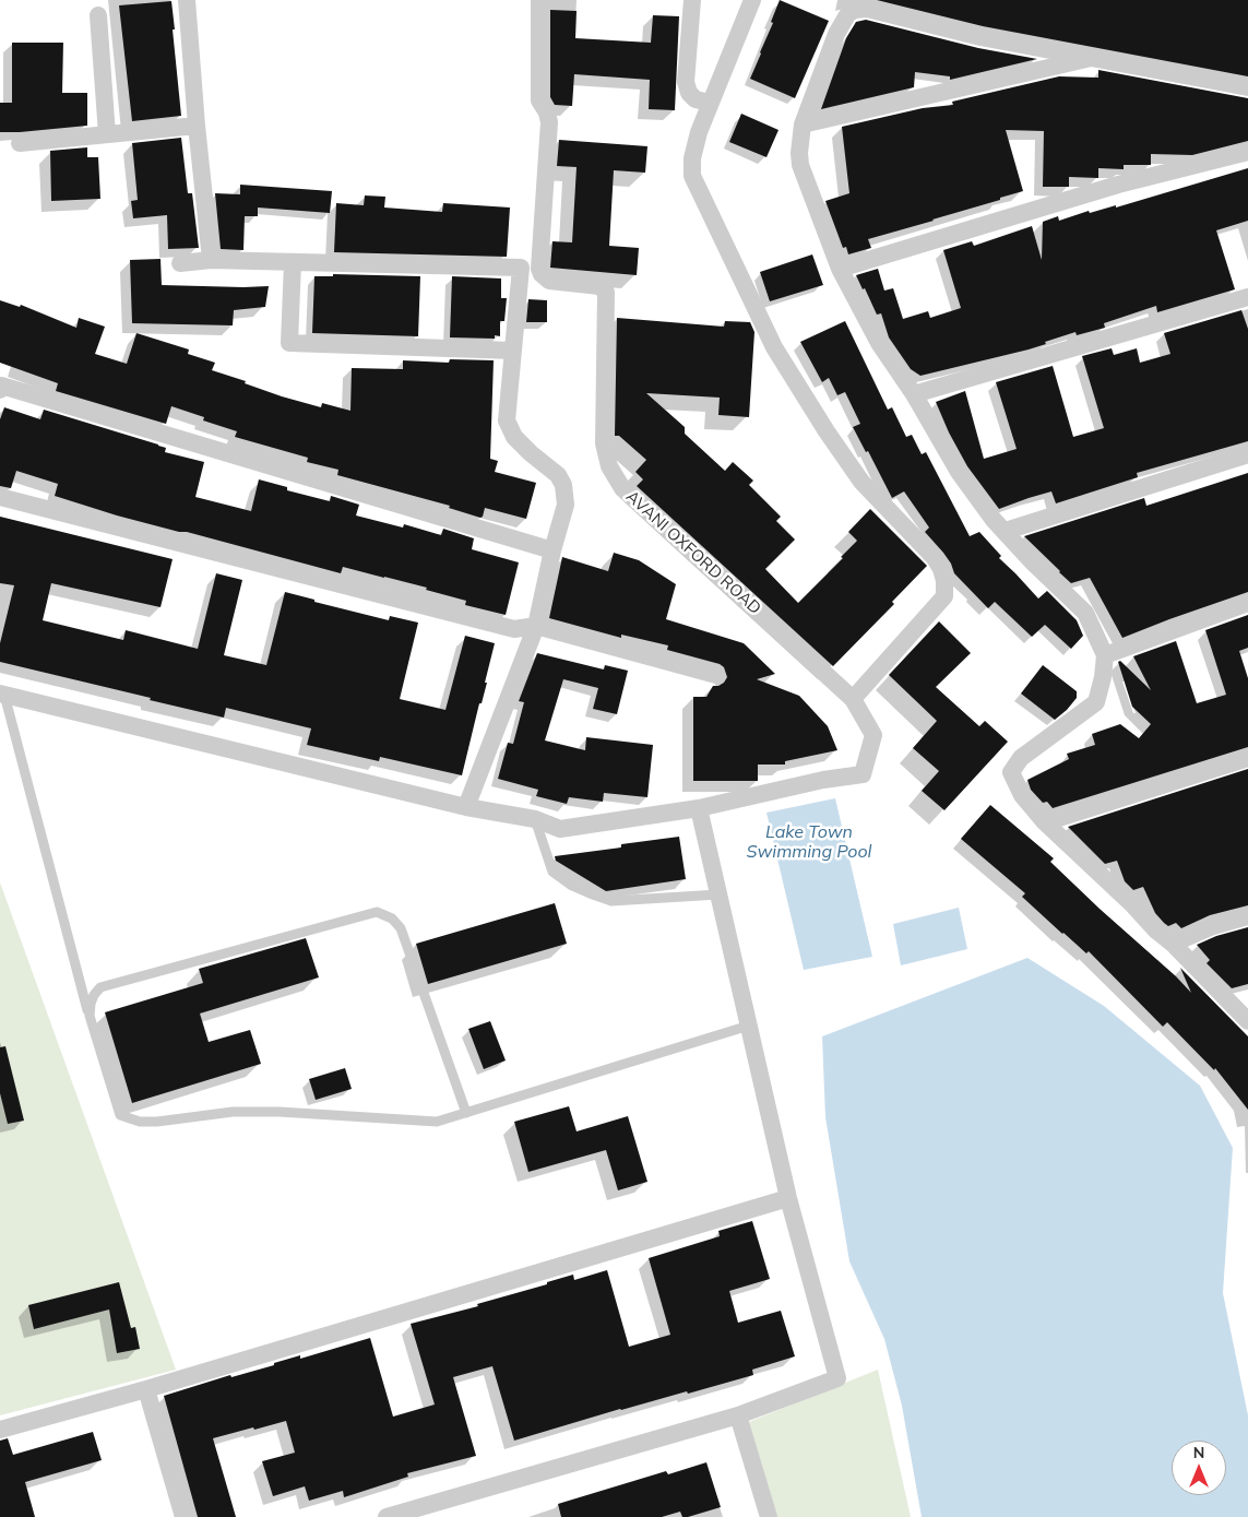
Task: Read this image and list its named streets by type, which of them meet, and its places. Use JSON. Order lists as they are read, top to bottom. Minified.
{"streets":{"street":["AVANI OXFORD ROAD"]},"water":["Lake Town Swimming Pool"],"north":"top"}
